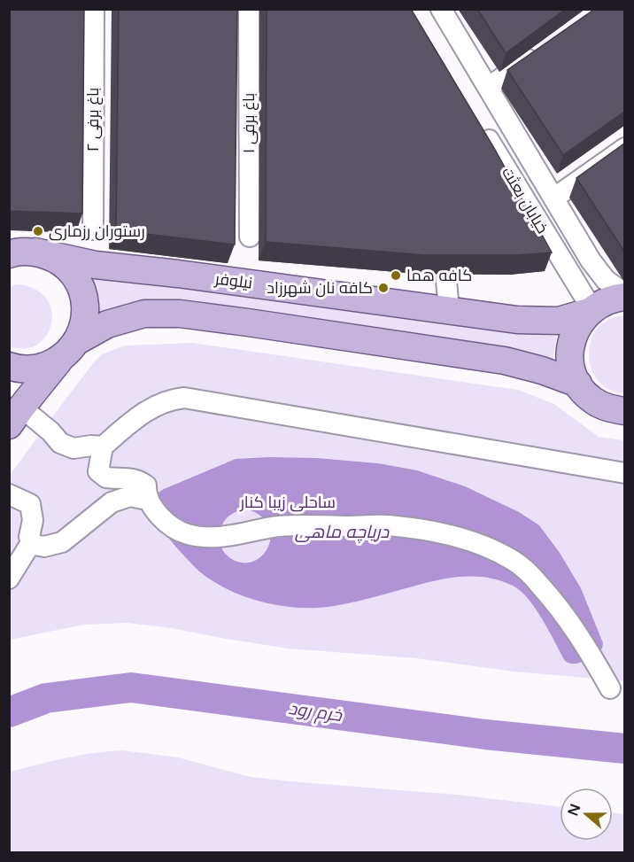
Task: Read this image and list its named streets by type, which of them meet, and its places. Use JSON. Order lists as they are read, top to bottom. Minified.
{"streets":{"main road":["نیلوفر"],"street":["باغ برفی ۲","باغ برفی ۱","خیابان بعثت"]},"crossings":[["خیابان بعثت","نیلوفر"]],"water":["دریاچه ماهی","خرم رود"],"parks":["ساحلی زیبا کنار"],"places":["رستوران رزماری","کافه هما","کافه نان شهرزاد"],"north":"left"}
